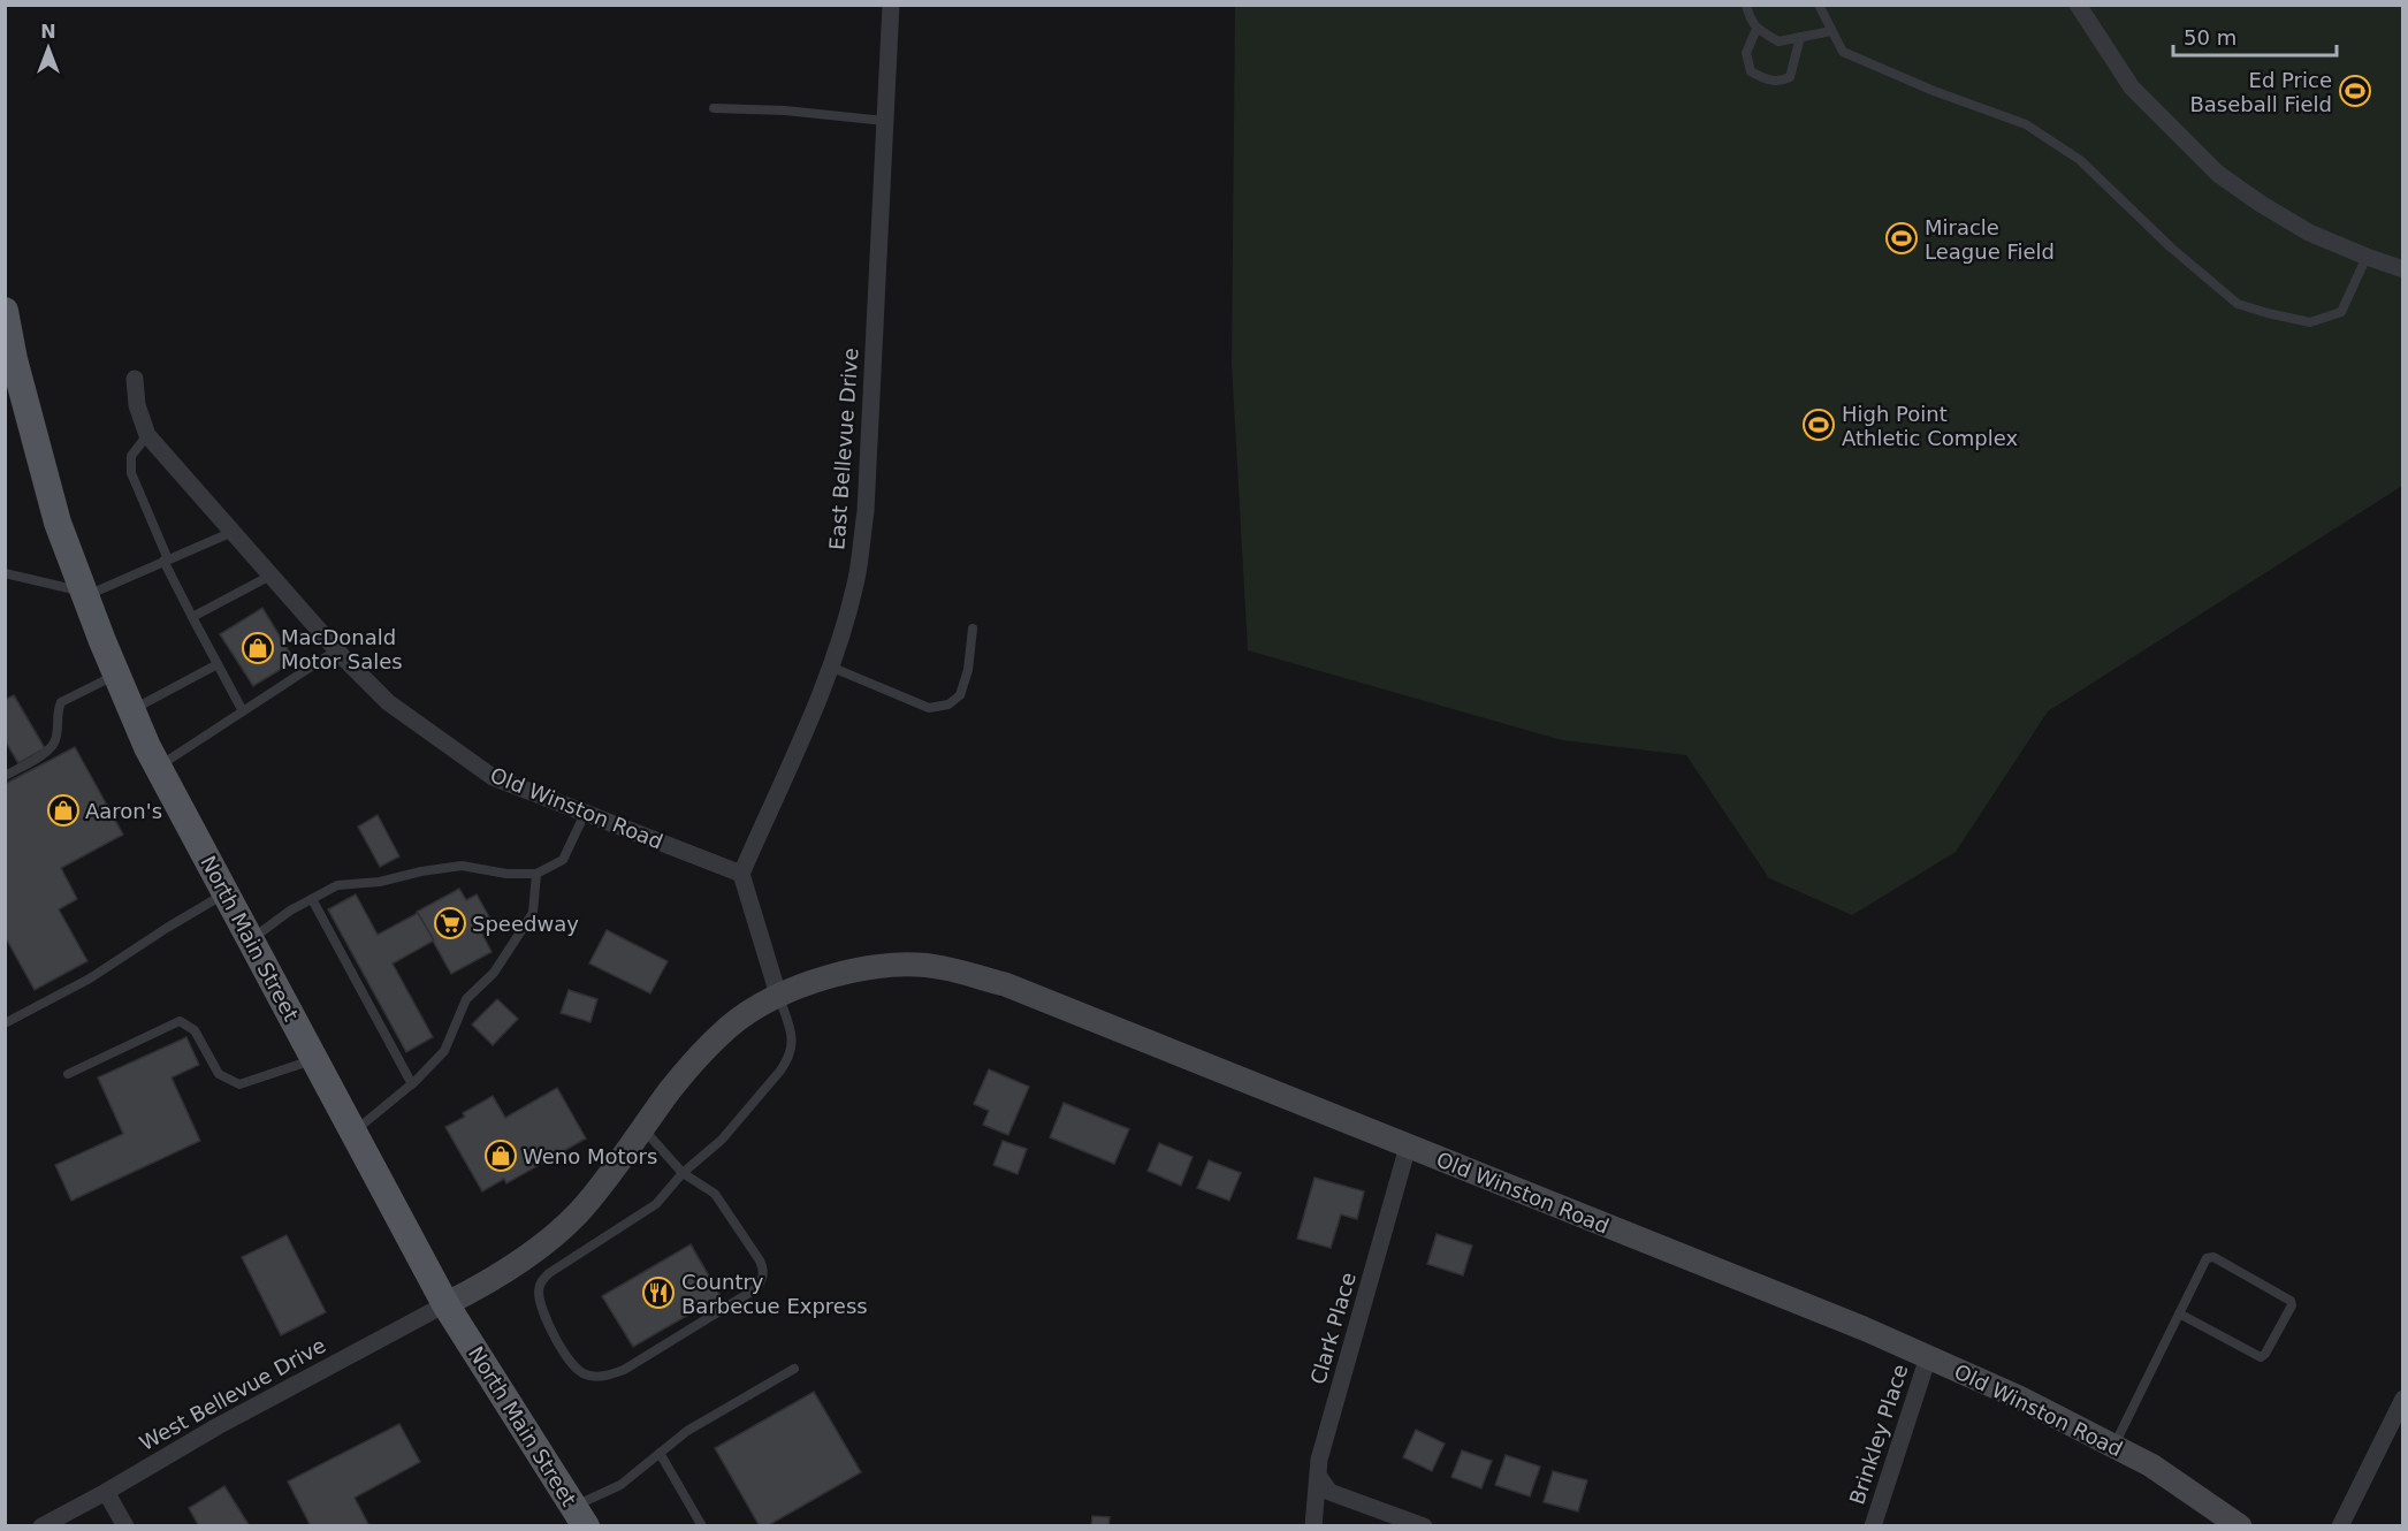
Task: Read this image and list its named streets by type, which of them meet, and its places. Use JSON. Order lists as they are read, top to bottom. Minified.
{"streets":{"main road":["North Main Street"],"street":["East Bellevue Drive","Old Winston Road","Clark Place","West Bellevue Drive","Brinkley Place"]},"crossings":[["East Bellevue Drive","Old Winston Road"],["Old Winston Road","North Main Street"],["Old Winston Road","Clark Place"],["Old Winston Road","West Bellevue Drive"],["Old Winston Road","Brinkley Place"],["North Main Street","West Bellevue Drive"]],"places":{"sports":["Ed Price Baseball Field","Miracle League Field","High Point Athletic Complex"],"shop":["MacDonald Motor Sales","Aaron's","Weno Motors"],"supermarket":["Speedway"],"restaurant":["Country Barbecue Express"]},"scale_bar":"50 m","north":"top"}
